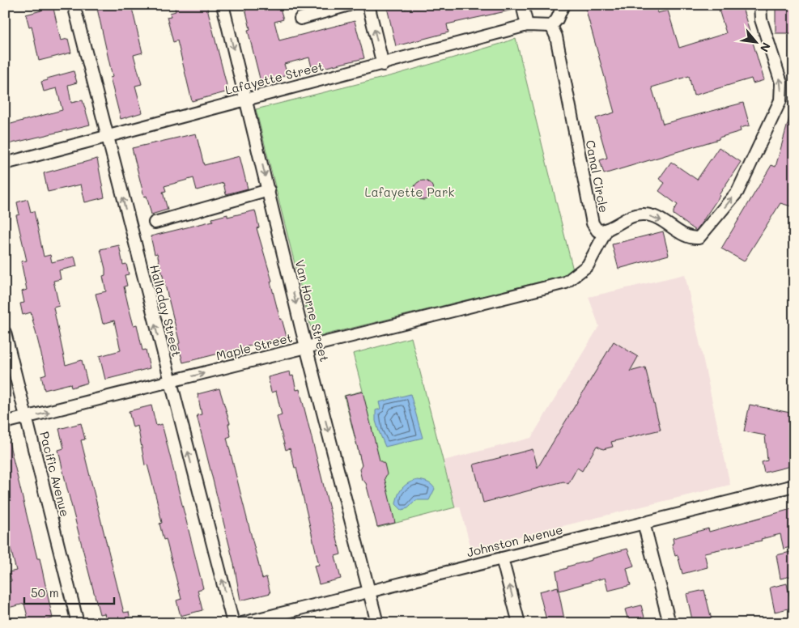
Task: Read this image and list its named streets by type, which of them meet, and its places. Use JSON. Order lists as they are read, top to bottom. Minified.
{"streets":{"street":["Lafayette Street","Canal Circle","Halladay Street","Van Horne Street","Maple Street","Pacific Avenue","Johnston Avenue"]},"crossings":[["Lafayette Street","Canal Circle"],["Lafayette Street","Halladay Street"],["Lafayette Street","Van Horne Street"],["Canal Circle","Maple Street"],["Halladay Street","Maple Street"],["Van Horne Street","Maple Street"],["Van Horne Street","Johnston Avenue"],["Maple Street","Pacific Avenue"]],"one_way":["Halladay Street","Van Horne Street","Maple Street"],"parks":["Lafayette Park"],"scale_bar":"50 m","north":"bottom right"}
